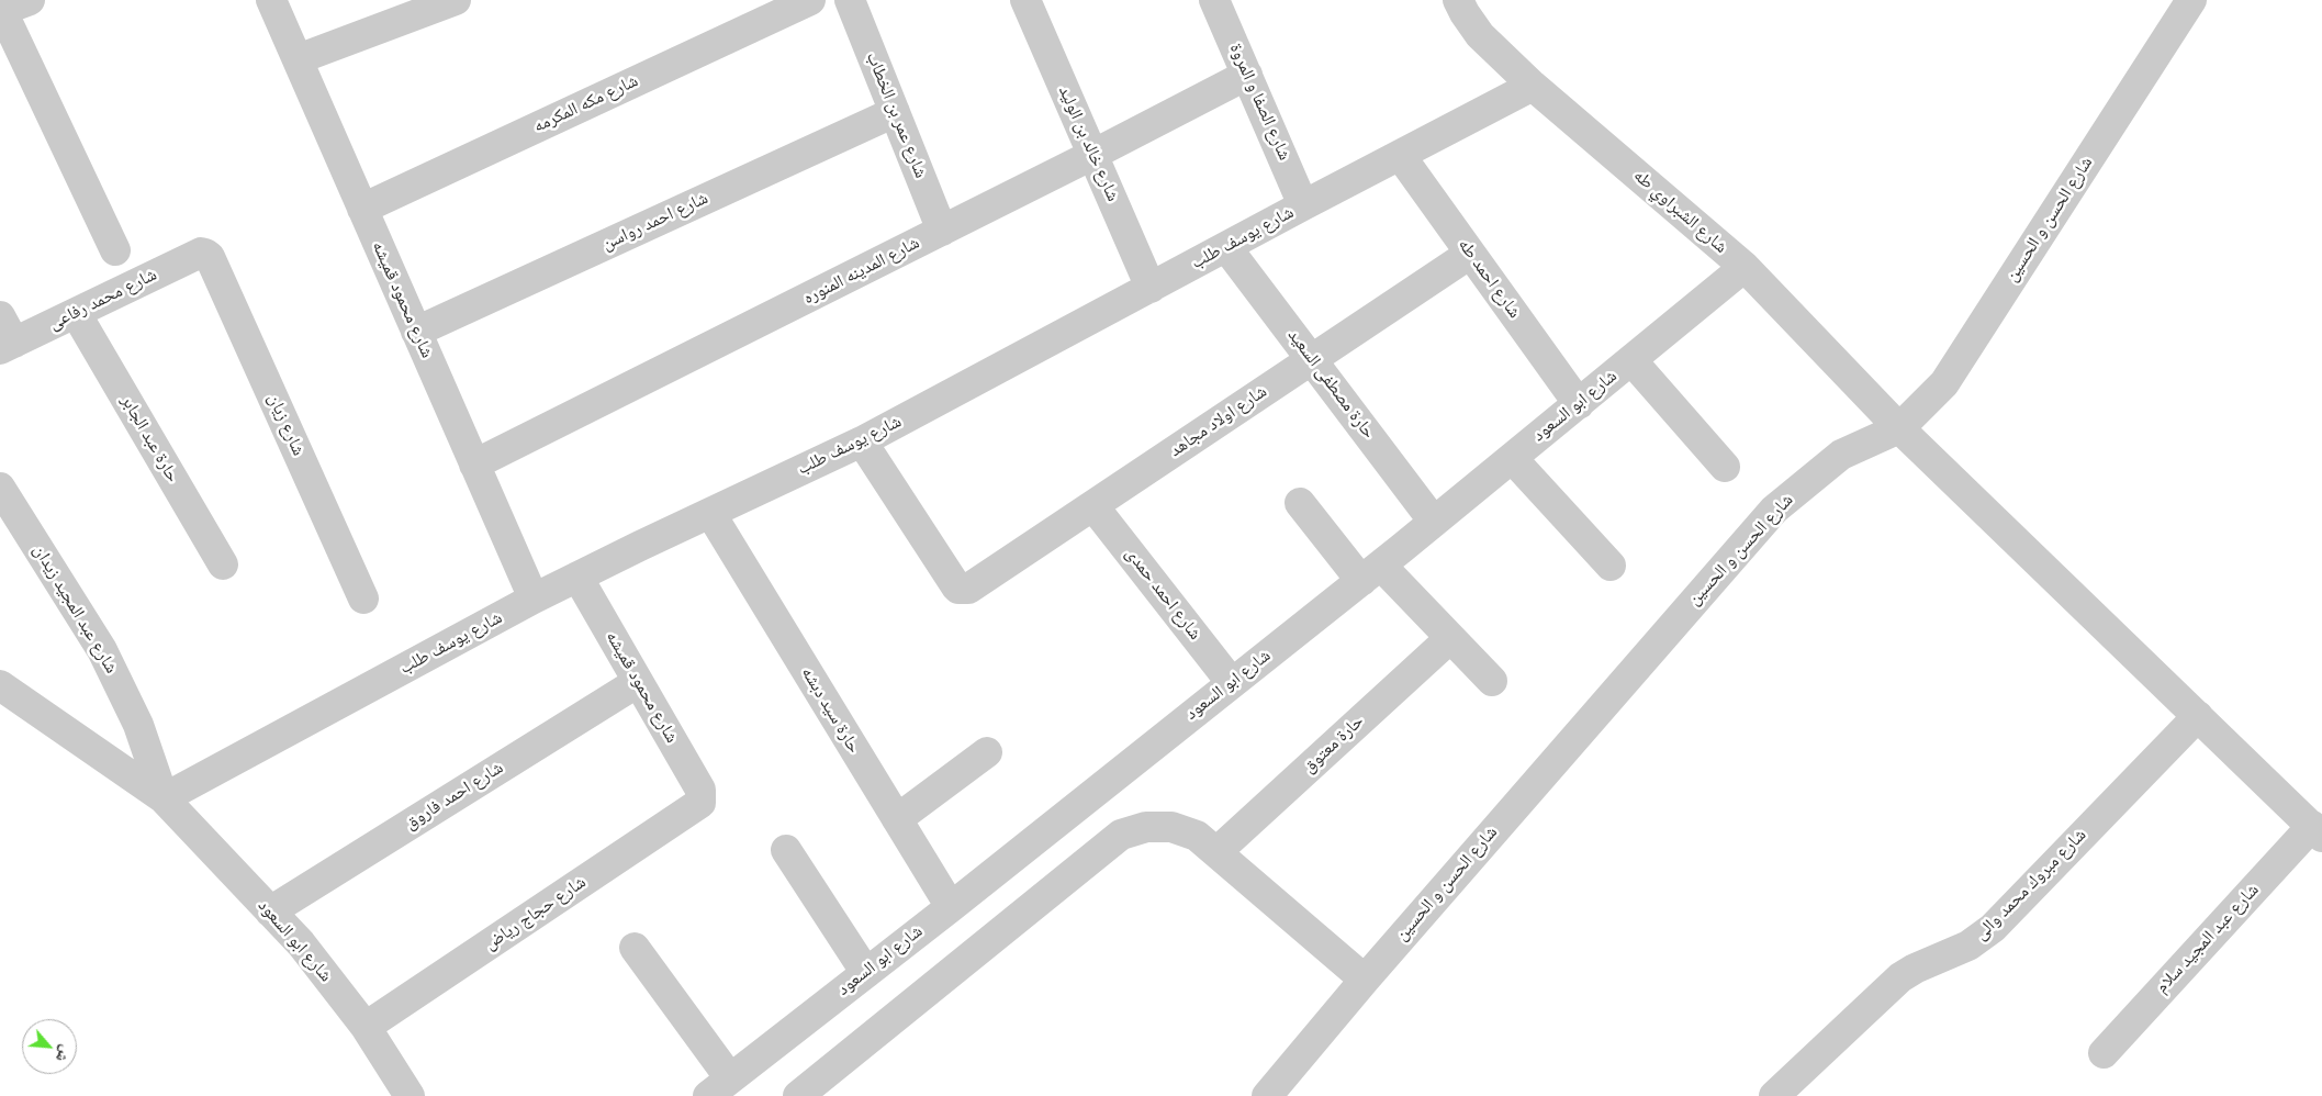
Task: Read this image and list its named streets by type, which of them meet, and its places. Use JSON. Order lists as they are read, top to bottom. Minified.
{"streets":{"street":["شارع الصفا و المروة","شارع مكه المكرمه","شارع عمر بن الخطاب","شارع خالد بن الوليد","شارع الشبراوي طه","شارع الحسن و الحسين","شارع احمد رواسن","شارع يوسف طلب","شارع المدينه المنوره","شارع احمد طه","شارع محمد رفاعى","شارع محمود قميشه","حارة مصطفى السعيد","شارع ابو السعود","شارع اولاد مجاهد","شارع زيان","حارة عبد الجابر","شارع احمد حمدى","شارع عبد المجيد زيدان","حارة سيد دبشه","حارة معتوق","شارع احمد فاروق","شارع مبروك محمد والى","شارع حجاج رياض","شارع عبد المجيد سلام"]},"crossings":[["شارع الصفا و المروة","شارع يوسف طلب"],["شارع الصفا و المروة","شارع المدينه المنوره"],["شارع مكه المكرمه","شارع محمود قميشه"],["شارع عمر بن الخطاب","شارع احمد رواسن"],["شارع عمر بن الخطاب","شارع المدينه المنوره"],["شارع خالد بن الوليد","شارع يوسف طلب"],["شارع خالد بن الوليد","شارع المدينه المنوره"],["شارع الشبراوي طه","شارع الحسن و الحسين"],["شارع الشبراوي طه","شارع يوسف طلب"],["شارع الشبراوي طه","شارع ابو السعود"],["شارع الشبراوي طه","شارع مبروك محمد والى"],["شارع الشبراوي طه","شارع عبد المجيد سلام"],["شارع احمد رواسن","شارع محمود قميشه"],["شارع يوسف طلب","شارع احمد طه"],["شارع يوسف طلب","شارع محمود قميشه"],["شارع يوسف طلب","حارة مصطفى السعيد"],["شارع يوسف طلب","شارع ابو السعود"],["شارع يوسف طلب","شارع اولاد مجاهد"],["شارع يوسف طلب","شارع عبد المجيد زيدان"],["شارع يوسف طلب","حارة سيد دبشه"],["شارع المدينه المنوره","شارع محمود قميشه"],["شارع احمد طه","شارع ابو السعود"],["شارع احمد طه","شارع اولاد مجاهد"],["شارع محمد رفاعى","شارع زيان"],["شارع محمد رفاعى","حارة عبد الجابر"],["شارع محمود قميشه","شارع احمد فاروق"],["شارع محمود قميشه","شارع حجاج رياض"],["حارة مصطفى السعيد","شارع ابو السعود"],["حارة مصطفى السعيد","شارع اولاد مجاهد"],["شارع ابو السعود","شارع احمد حمدى"],["شارع ابو السعود","شارع عبد المجيد زيدان"],["شارع ابو السعود","حارة سيد دبشه"],["شارع ابو السعود","شارع احمد فاروق"],["شارع ابو السعود","شارع حجاج رياض"],["شارع اولاد مجاهد","شارع احمد حمدى"]],"north":"bottom right"}
